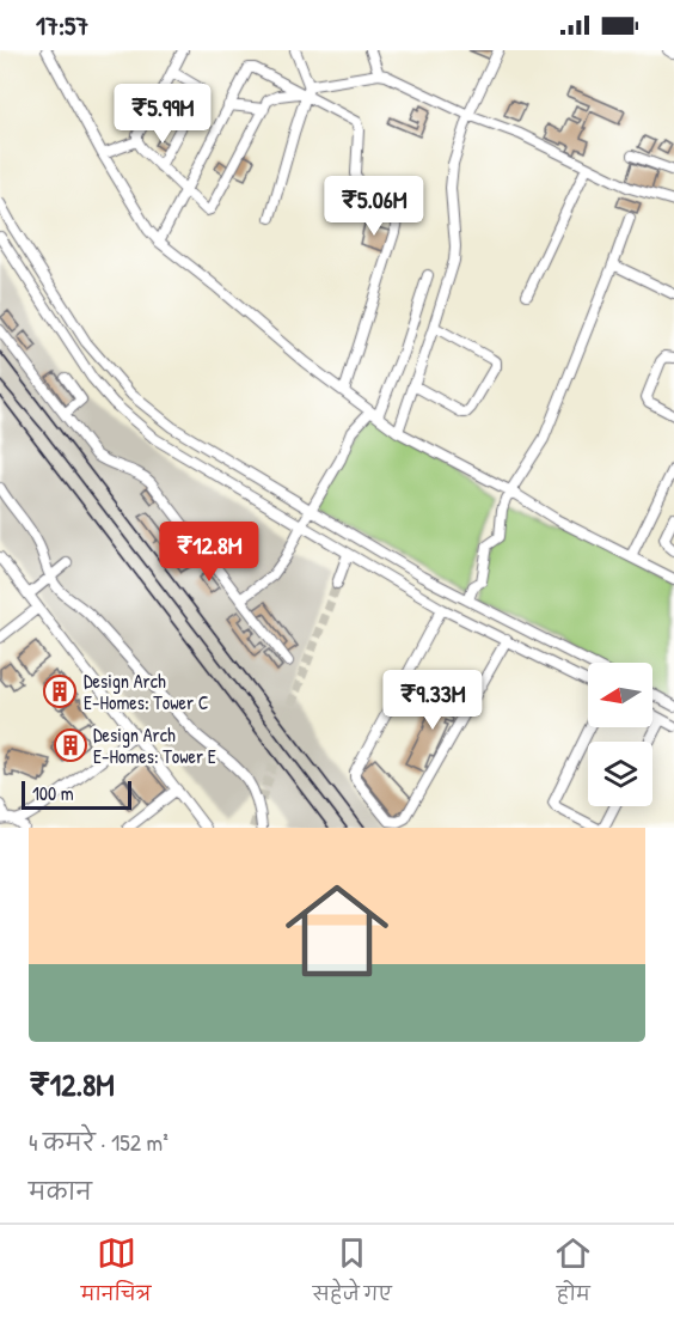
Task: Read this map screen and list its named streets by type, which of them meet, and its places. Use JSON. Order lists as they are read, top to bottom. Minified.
{"places":{"building":["Design Arch E-Homes: Tower C","Design Arch E-Homes: Tower E"]},"scale_bar":"100 m","north":"left","page":{"status":"17:57","price":["₹5.99M","₹5.06M","₹12.8M","₹9.33M"],"scale":"100 m","list":[{"name":"₹12.8M","note":"4 कमरे · 152 m² · मकान"}],"tabs":["मानचित्र","सहेजे गए","होम"]}}
